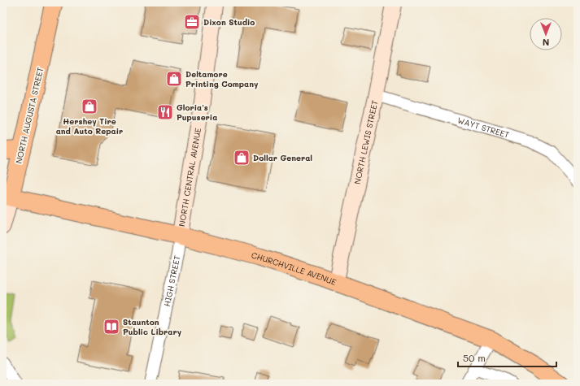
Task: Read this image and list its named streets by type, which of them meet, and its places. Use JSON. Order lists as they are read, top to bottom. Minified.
{"streets":{"main road":["NORTH AUGUSTA STREET","CHURCHVILLE AVENUE"],"street":["WAYT STREET","NORTH LEWIS STREET","NORTH CENTRAL AVENUE","HIGH STREET"]},"crossings":[["NORTH AUGUSTA STREET","CHURCHVILLE AVENUE"],["WAYT STREET","NORTH LEWIS STREET"],["NORTH LEWIS STREET","CHURCHVILLE AVENUE"],["NORTH CENTRAL AVENUE","CHURCHVILLE AVENUE"],["NORTH CENTRAL AVENUE","HIGH STREET"],["CHURCHVILLE AVENUE","HIGH STREET"]],"places":{"office":["Dixon Studio"],"shop":["Deltamore Printing Company","Hershey Tire and Auto Repair","Dollar General"],"restaurant":["Gloria's Pupuseria"],"library":["Staunton Public Library"]},"scale_bar":"50 m","north":"bottom"}
